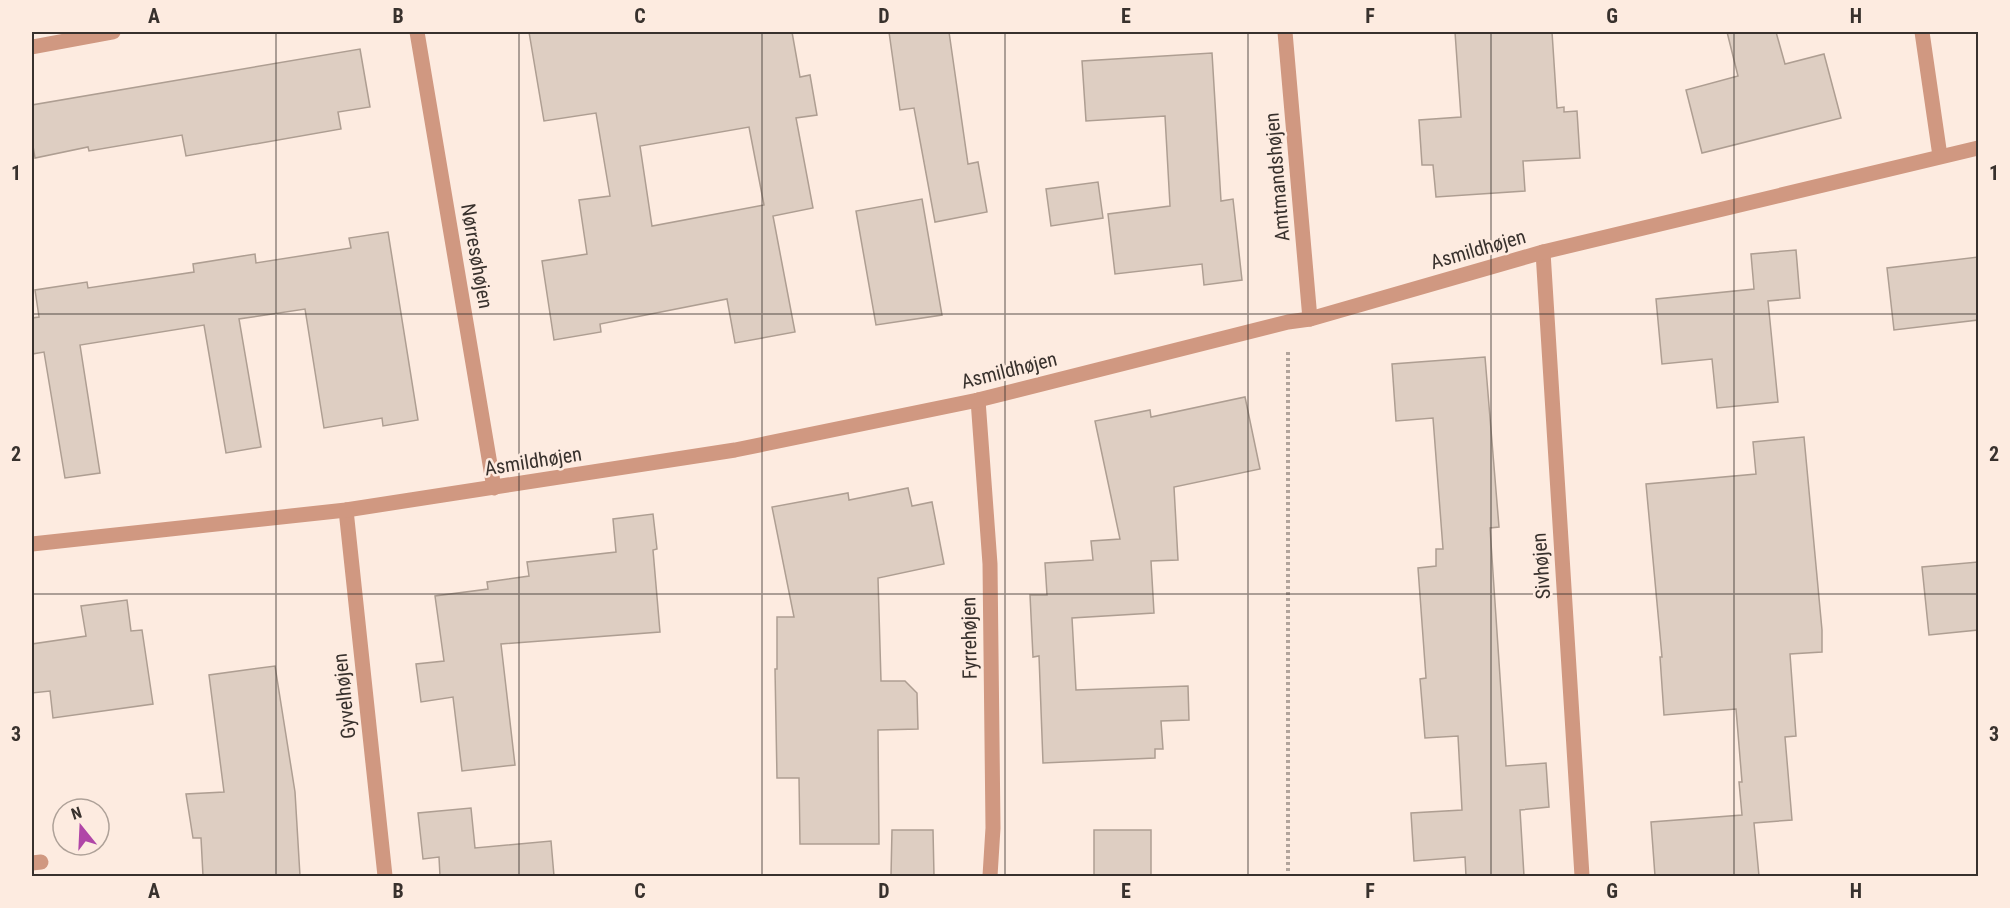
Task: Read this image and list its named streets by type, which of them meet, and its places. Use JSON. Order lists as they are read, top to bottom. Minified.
{"streets":{"street":["Amtmandshøjen","Asmildhøjen","Nørresøhøjen","Sivhøjen","Fyrrehøjen","Gyvelhøjen"]},"crossings":[["Amtmandshøjen","Asmildhøjen"],["Asmildhøjen","Nørresøhøjen"],["Asmildhøjen","Sivhøjen"],["Asmildhøjen","Fyrrehøjen"],["Asmildhøjen","Gyvelhøjen"]],"north":"top","grid":{"columns":["A","B","C","D","E","F","G","H"],"rows":["1","2","3"]}}
